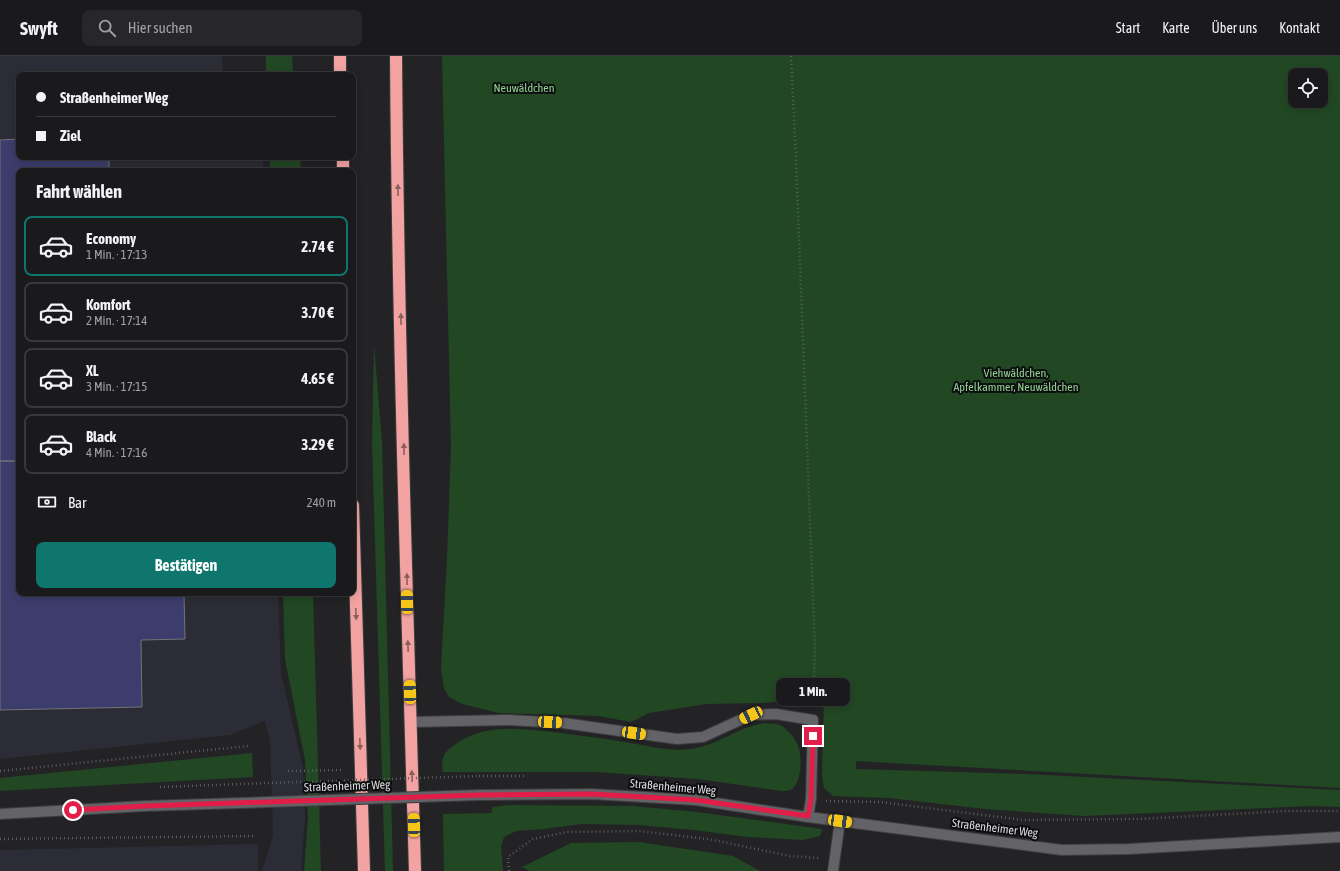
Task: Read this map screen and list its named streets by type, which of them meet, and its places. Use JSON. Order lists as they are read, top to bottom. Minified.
{"streets":{"street":["Straßenheimer Weg"]},"parks":["Neuwäldchen","Viehwäldchen, Apfelkammer, Neuwäldchen"],"page":{"header":"Swyft","search":"Hier suchen","nav":["Start","Karte","Über uns","Kontakt"],"banner":["Straßenheimer Weg","Ziel"],"heading":"Fahrt wählen","list":[{"name":"Economy","note":"1 Min. · 17:13","value":"2.74 €"},{"name":"Komfort","note":"2 Min. · 17:14","value":"3.70 €"},{"name":"XL","note":"3 Min. · 17:15","value":"4.65 €"},{"name":"Black","note":"4 Min. · 17:16","value":"3.29 €"}],"pay":["Bar","240 m"],"buttons":"Bestätigen","bubble":"1 Min."}}
